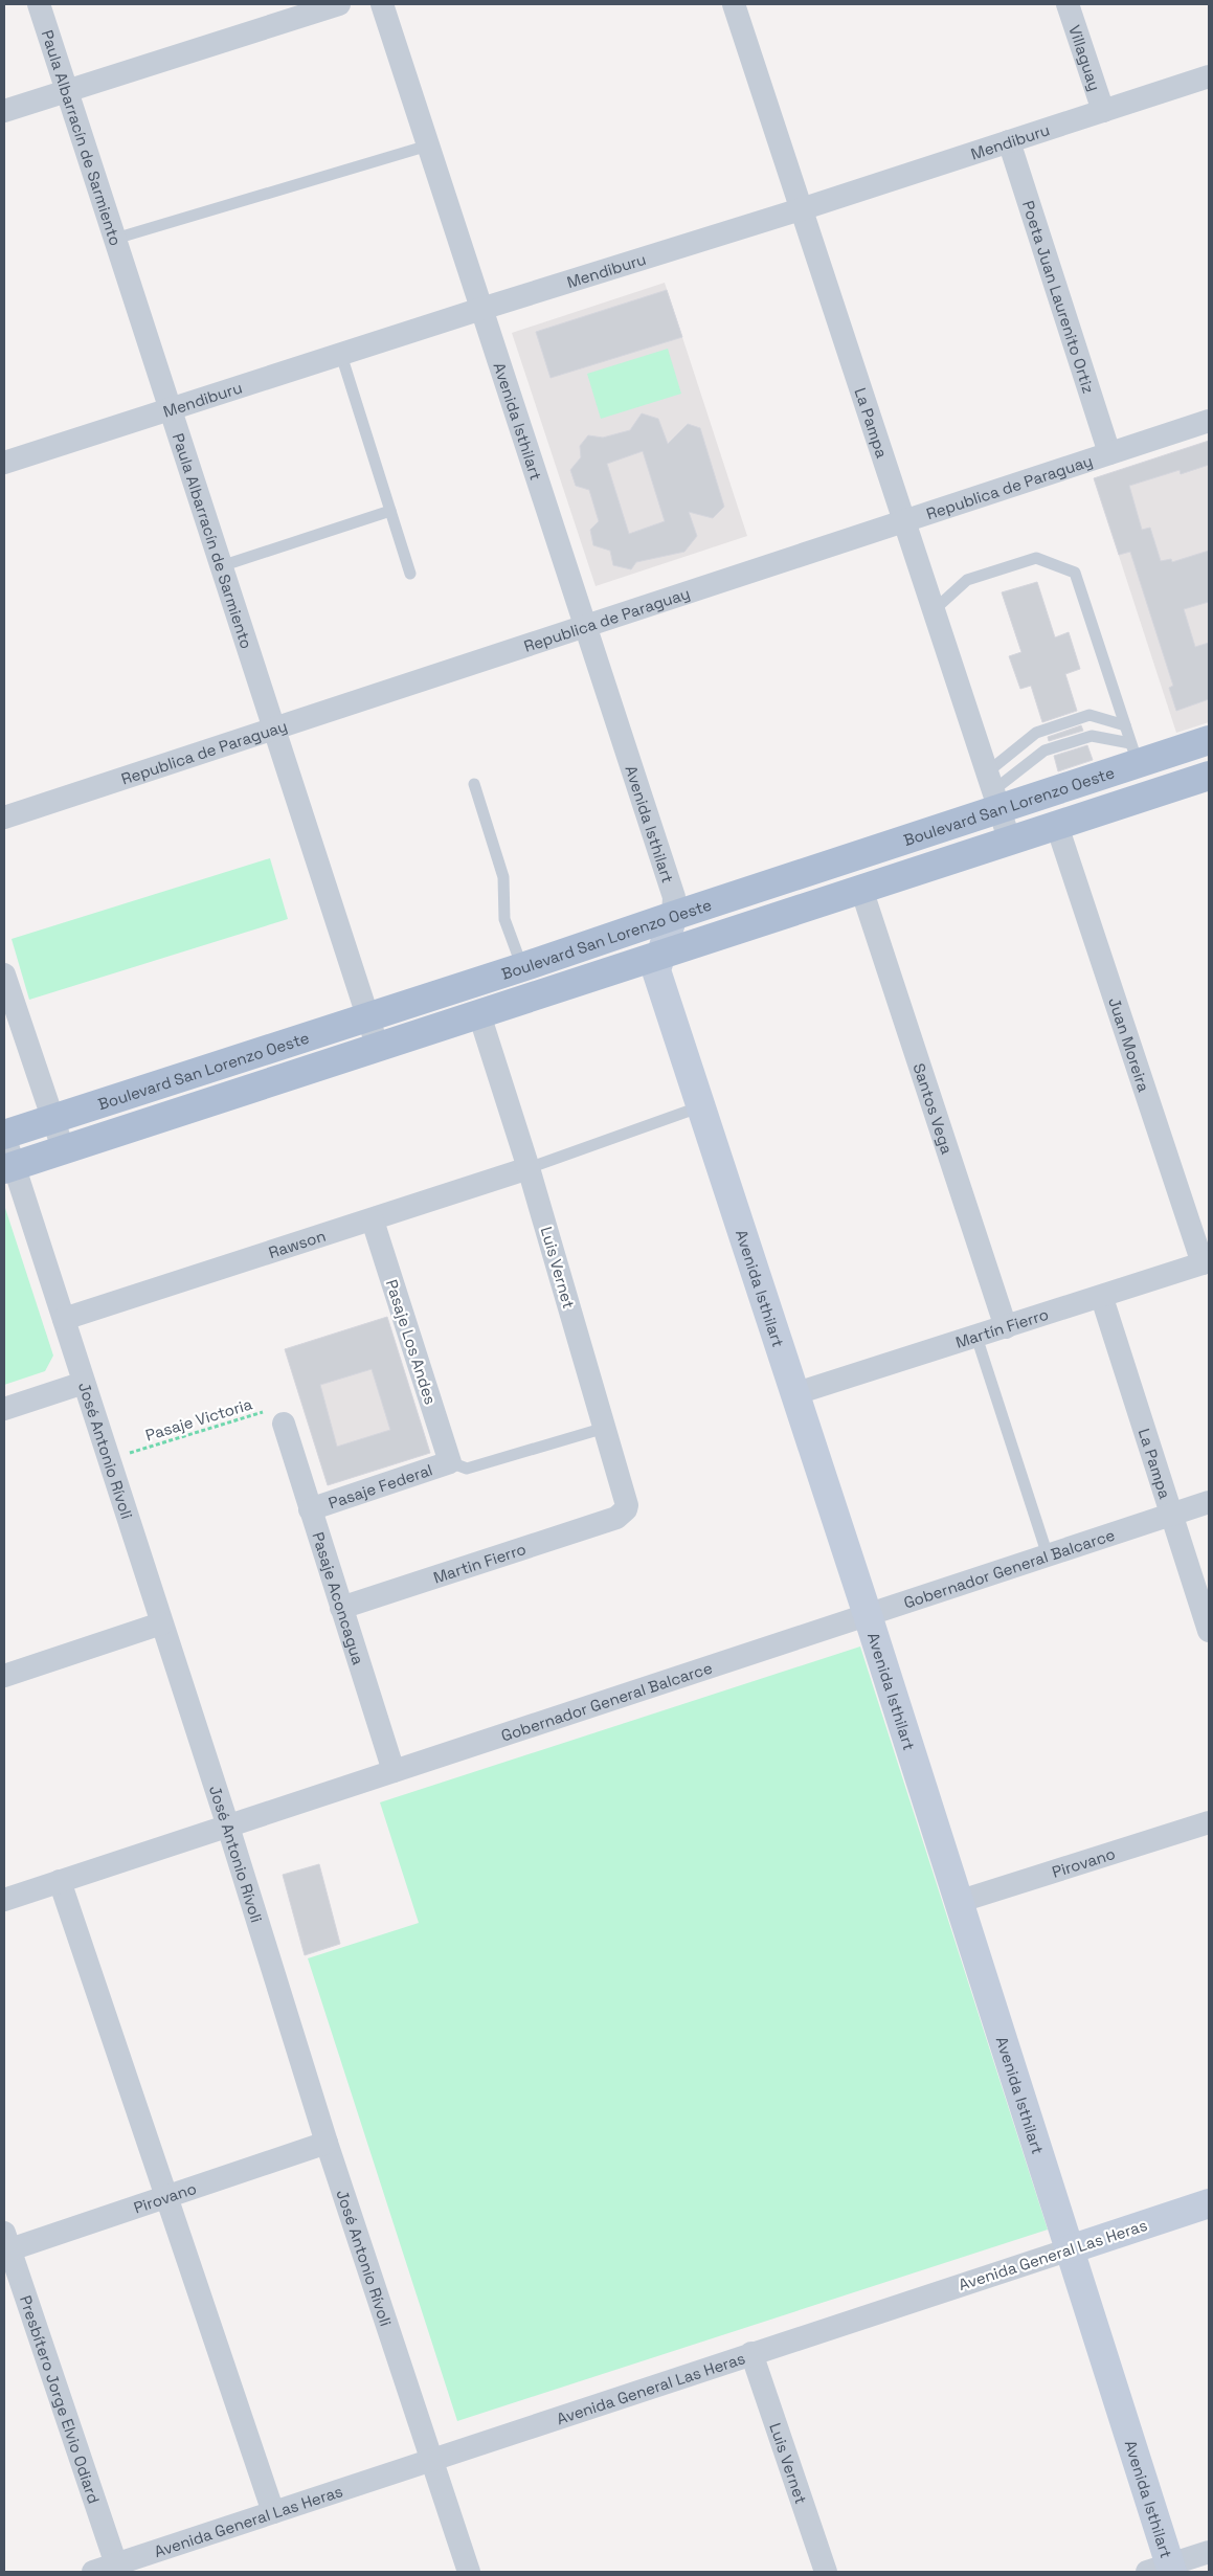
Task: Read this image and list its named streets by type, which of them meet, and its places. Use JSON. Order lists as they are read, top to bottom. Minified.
{"streets":{"main road":["Boulevard San Lorenzo Oeste"],"street":["Villaguay","Paula Albarracín de Sarmiento","Mendiburu","Poeta Juan Laurenito Ortiz","Avenida Isthilart","La Pampa","Republica de Paraguay","Juan Moreira","Santos Vega","Rawson","Luis Vernet","Martín Fierro","Pasaje Los Andes","José Antonio Rívoli","Pasaje Federal","Martin Fierro","Gobernador General Balcarce","Pasaje Aconcagua","Pirovano","Avenida General Las Heras","Presbítero Jorge Elvio Odiard"],"path":["Pasaje Victoria"]},"crossings":[["Villaguay","Mendiburu"],["Paula Albarracín de Sarmiento","Mendiburu"],["Paula Albarracín de Sarmiento","Republica de Paraguay"],["Paula Albarracín de Sarmiento","Boulevard San Lorenzo Oeste"],["Mendiburu","Poeta Juan Laurenito Ortiz"],["Mendiburu","Avenida Isthilart"],["Mendiburu","La Pampa"],["Poeta Juan Laurenito Ortiz","Republica de Paraguay"],["Avenida Isthilart","Republica de Paraguay"],["Avenida Isthilart","Boulevard San Lorenzo Oeste"],["Avenida Isthilart","Martín Fierro"],["Avenida Isthilart","Gobernador General Balcarce"],["Avenida Isthilart","Pirovano"],["Avenida Isthilart","Avenida General Las Heras"],["La Pampa","Republica de Paraguay"],["La Pampa","Boulevard San Lorenzo Oeste"],["La Pampa","Martín Fierro"],["La Pampa","Gobernador General Balcarce"],["Boulevard San Lorenzo Oeste","Juan Moreira"],["Boulevard San Lorenzo Oeste","Santos Vega"],["Boulevard San Lorenzo Oeste","Luis Vernet"],["Boulevard San Lorenzo Oeste","José Antonio Rívoli"],["Juan Moreira","Martín Fierro"],["Santos Vega","Martín Fierro"],["Rawson","Luis Vernet"],["Rawson","Pasaje Los Andes"],["Rawson","José Antonio Rívoli"],["Luis Vernet","Martin Fierro"],["Luis Vernet","Avenida General Las Heras"],["Pasaje Los Andes","Pasaje Federal"],["Pasaje Victoria","José Antonio Rívoli"],["Pasaje Victoria","Pasaje Aconcagua"],["José Antonio Rívoli","Gobernador General Balcarce"],["José Antonio Rívoli","Pirovano"],["José Antonio Rívoli","Avenida General Las Heras"],["Pasaje Federal","Pasaje Aconcagua"],["Martin Fierro","Pasaje Aconcagua"],["Gobernador General Balcarce","Pasaje Aconcagua"],["Pirovano","Presbítero Jorge Elvio Odiard"],["Avenida General Las Heras","Presbítero Jorge Elvio Odiard"]]}
